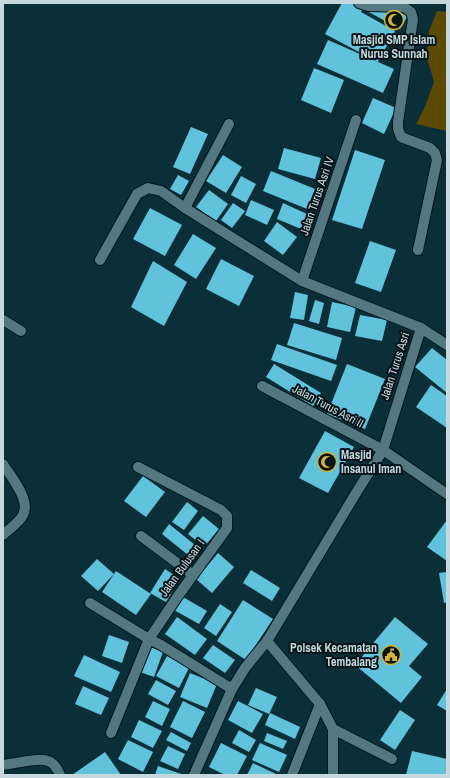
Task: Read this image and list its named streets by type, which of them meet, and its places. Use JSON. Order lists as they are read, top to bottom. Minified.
{"streets":{"street":["Jalan Turus Asri IV","Jalan Turus Asri","Jalan Turus Asri II","Jalan Bulusan I"]},"crossings":[["Jalan Turus Asri IV","Jalan Turus Asri"],["Jalan Turus Asri","Jalan Turus Asri II"]],"places":{"mosque":["Masjid SMP Islam Nurus Sunnah","Masjid Insanul Iman"],"public building":["Polsek Kecamatan Tembalang"]}}
